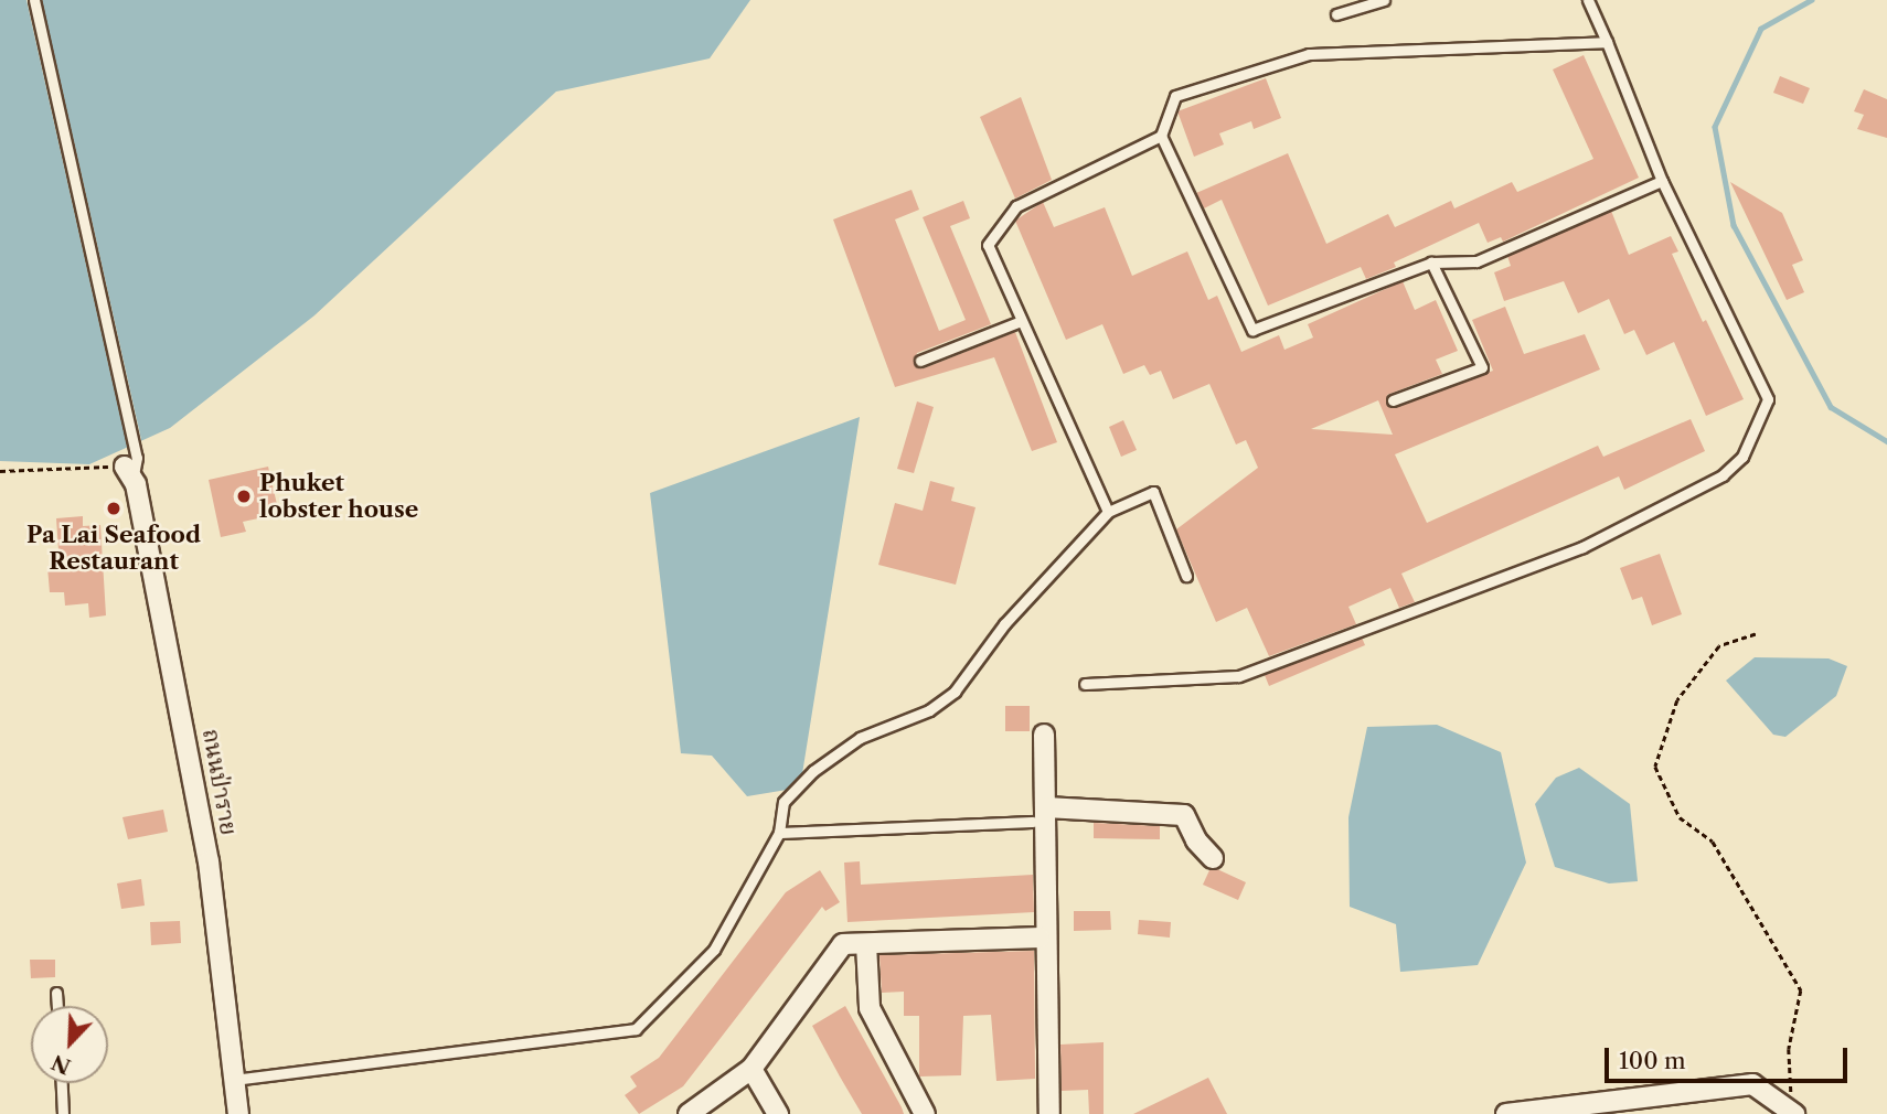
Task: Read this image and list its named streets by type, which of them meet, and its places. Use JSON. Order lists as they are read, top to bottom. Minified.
{"streets":{"street":["ถนนป่าราย"]},"places":["Phuket lobster house","Pa Lai Seafood Restaurant"],"scale_bar":"100 m","north":"bottom left"}
